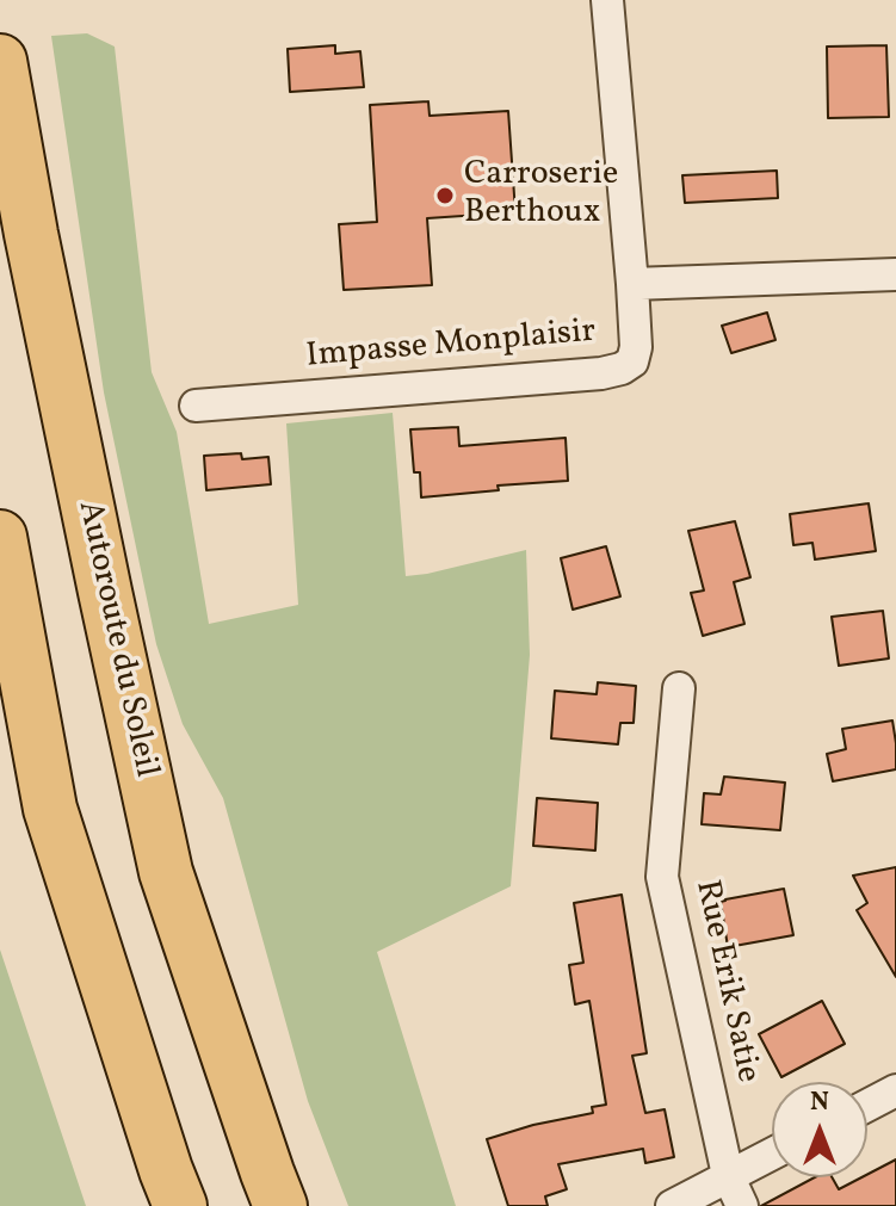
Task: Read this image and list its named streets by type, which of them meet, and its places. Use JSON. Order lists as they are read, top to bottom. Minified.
{"streets":{"highway":["Autoroute du Soleil"],"street":["Impasse Monplaisir","Rue Erik Satie"]},"places":["Carroserie Berthoux"],"north":"top"}
